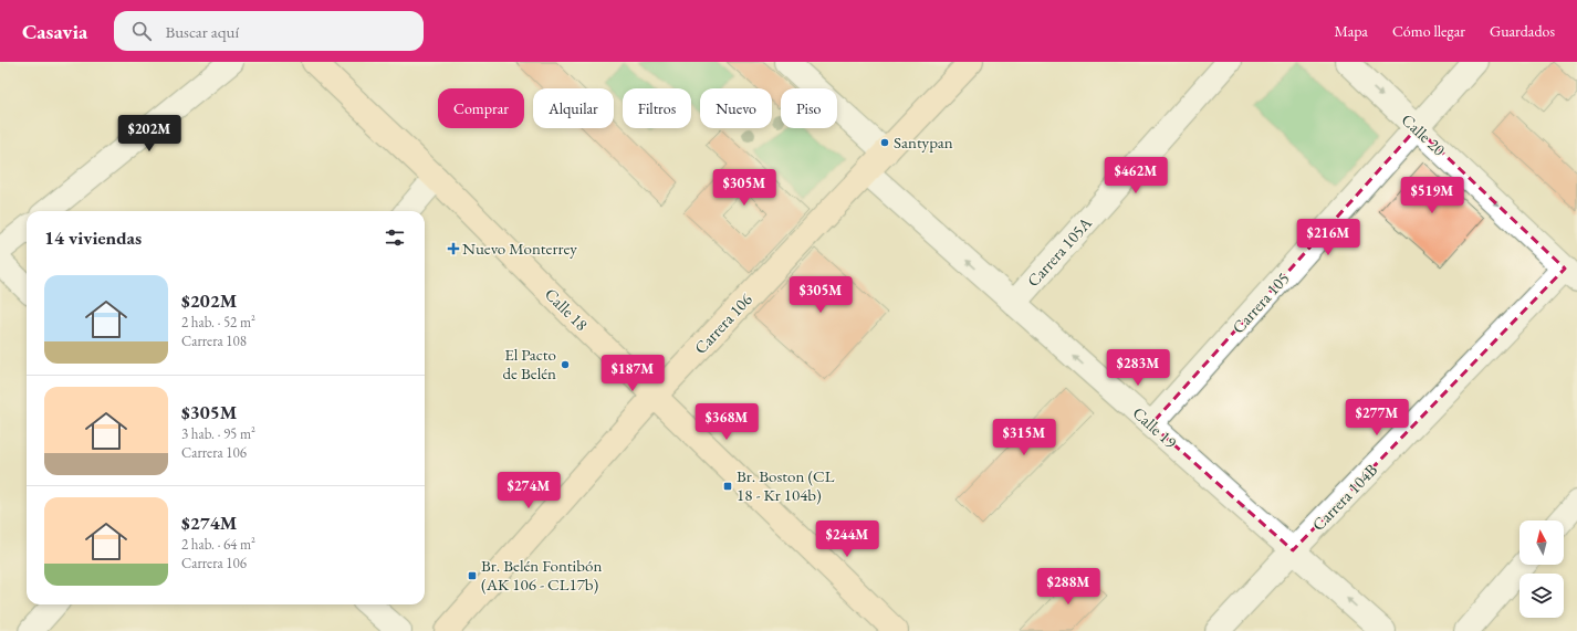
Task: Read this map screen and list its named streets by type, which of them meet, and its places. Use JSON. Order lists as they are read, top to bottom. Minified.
{"streets":{"street":["Calle 20","Carrera 105A","Carrera 105","Calle 18","Carrera 106","Calle 19","Carrera 104B"]},"crossings":[["Calle 20","Carrera 105"],["Calle 20","Carrera 104B"],["Carrera 105A","Calle 19"],["Carrera 105","Calle 19"],["Calle 18","Carrera 106"],["Carrera 106","Calle 19"],["Calle 19","Carrera 104B"]],"one_way":["Calle 20","Calle 19"],"places":{"other":["Santypan","El Pacto de Belén"],"health":["Nuevo Monterrey"],"transit":["Br. Boston (CL 18 - Kr 104b)","Br. Belén Fontibón (AK 106 - CL17b)"]},"north":"top","page":{"header":"Casavia","search":"Buscar aquí","nav":["Mapa","Cómo llegar","Guardados"],"chip":["Comprar","Alquilar","Filtros","Nuevo","Piso"],"price":["$202M","$462M","$305M","$519M","$216M","$305M","$283M","$187M","$277M","$368M","$315M","$274M","$244M","$288M"],"heading":"14 viviendas","list":[{"name":"$202M","note":"2 hab. · 52 m² · Carrera 108"},{"name":"$305M","note":"3 hab. · 95 m² · Carrera 106"},{"name":"$274M","note":"2 hab. · 64 m² · Carrera 106"}]}}
